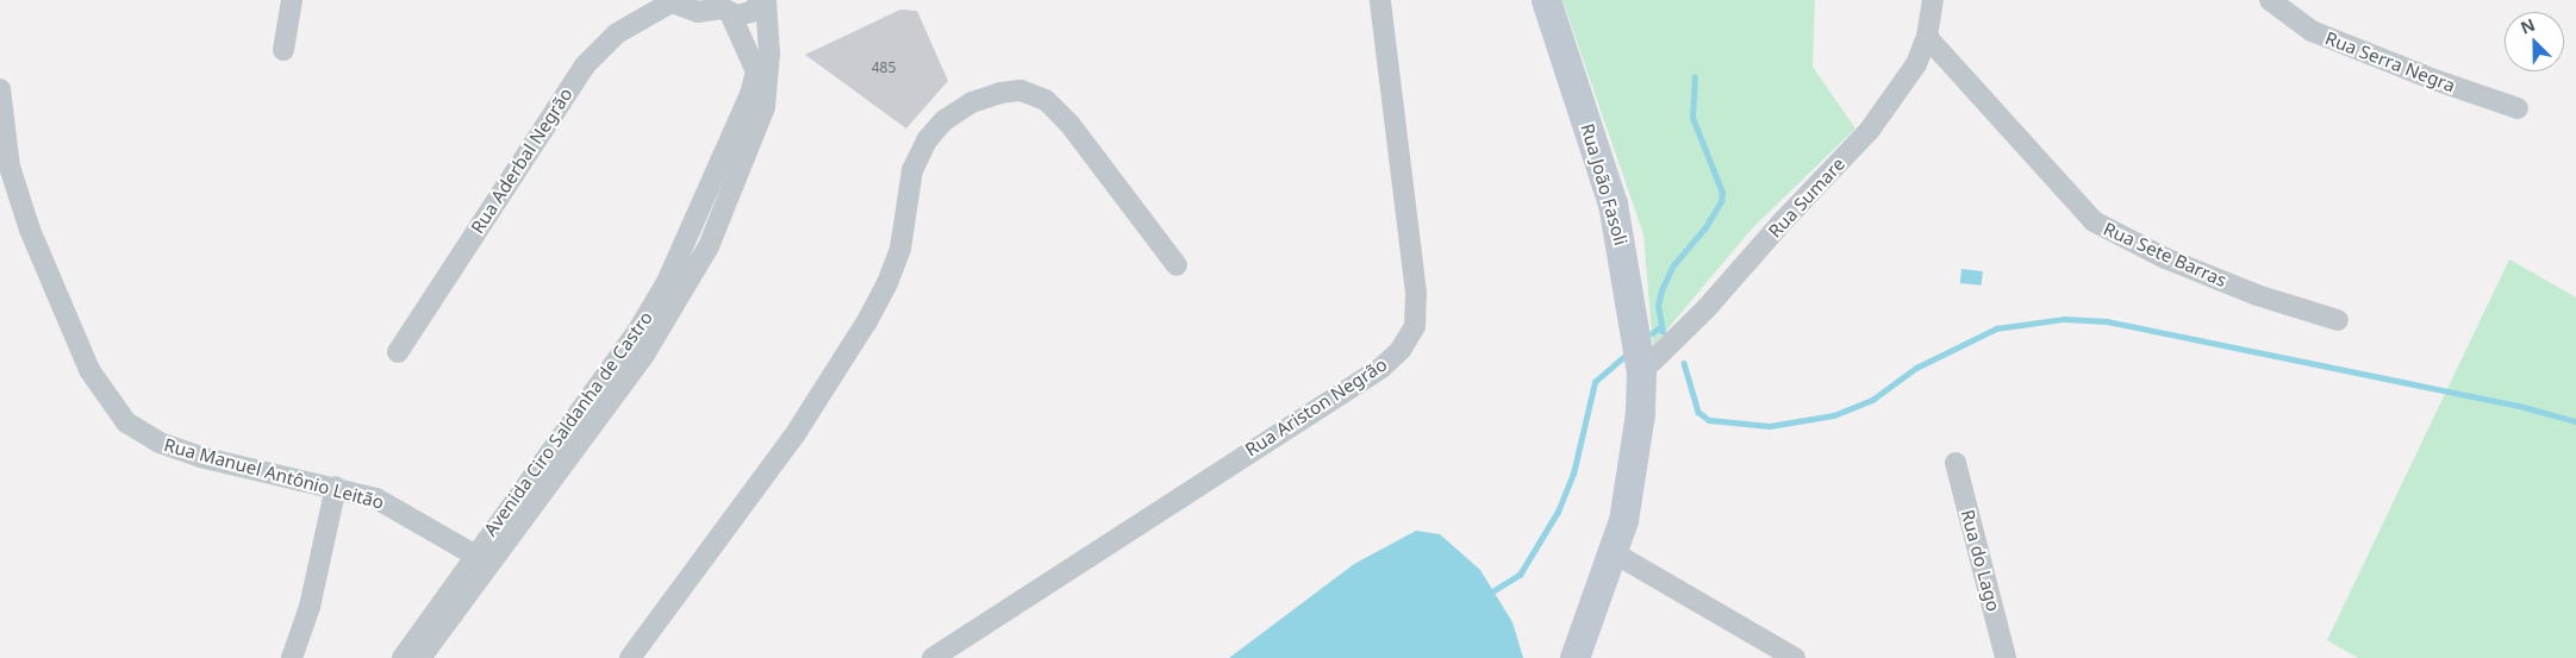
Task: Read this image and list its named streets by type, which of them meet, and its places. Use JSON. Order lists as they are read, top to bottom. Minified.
{"streets":{"main road":["Rua João Fasoli"],"street":["Rua Serra Negra","Rua Aderbal Negrão","Rua Sumare","Rua Sete Barras","Rua Ariston Negrão","Avenida Ciro Saldanha de Castro","Rua Manuel Antônio Leitão","Rua do Lago"]},"crossings":[["Rua João Fasoli","Rua Sumare"],["Rua Sumare","Rua Sete Barras"],["Avenida Ciro Saldanha de Castro","Rua Manuel Antônio Leitão"]],"house_numbers":["485"],"north":"top left"}
